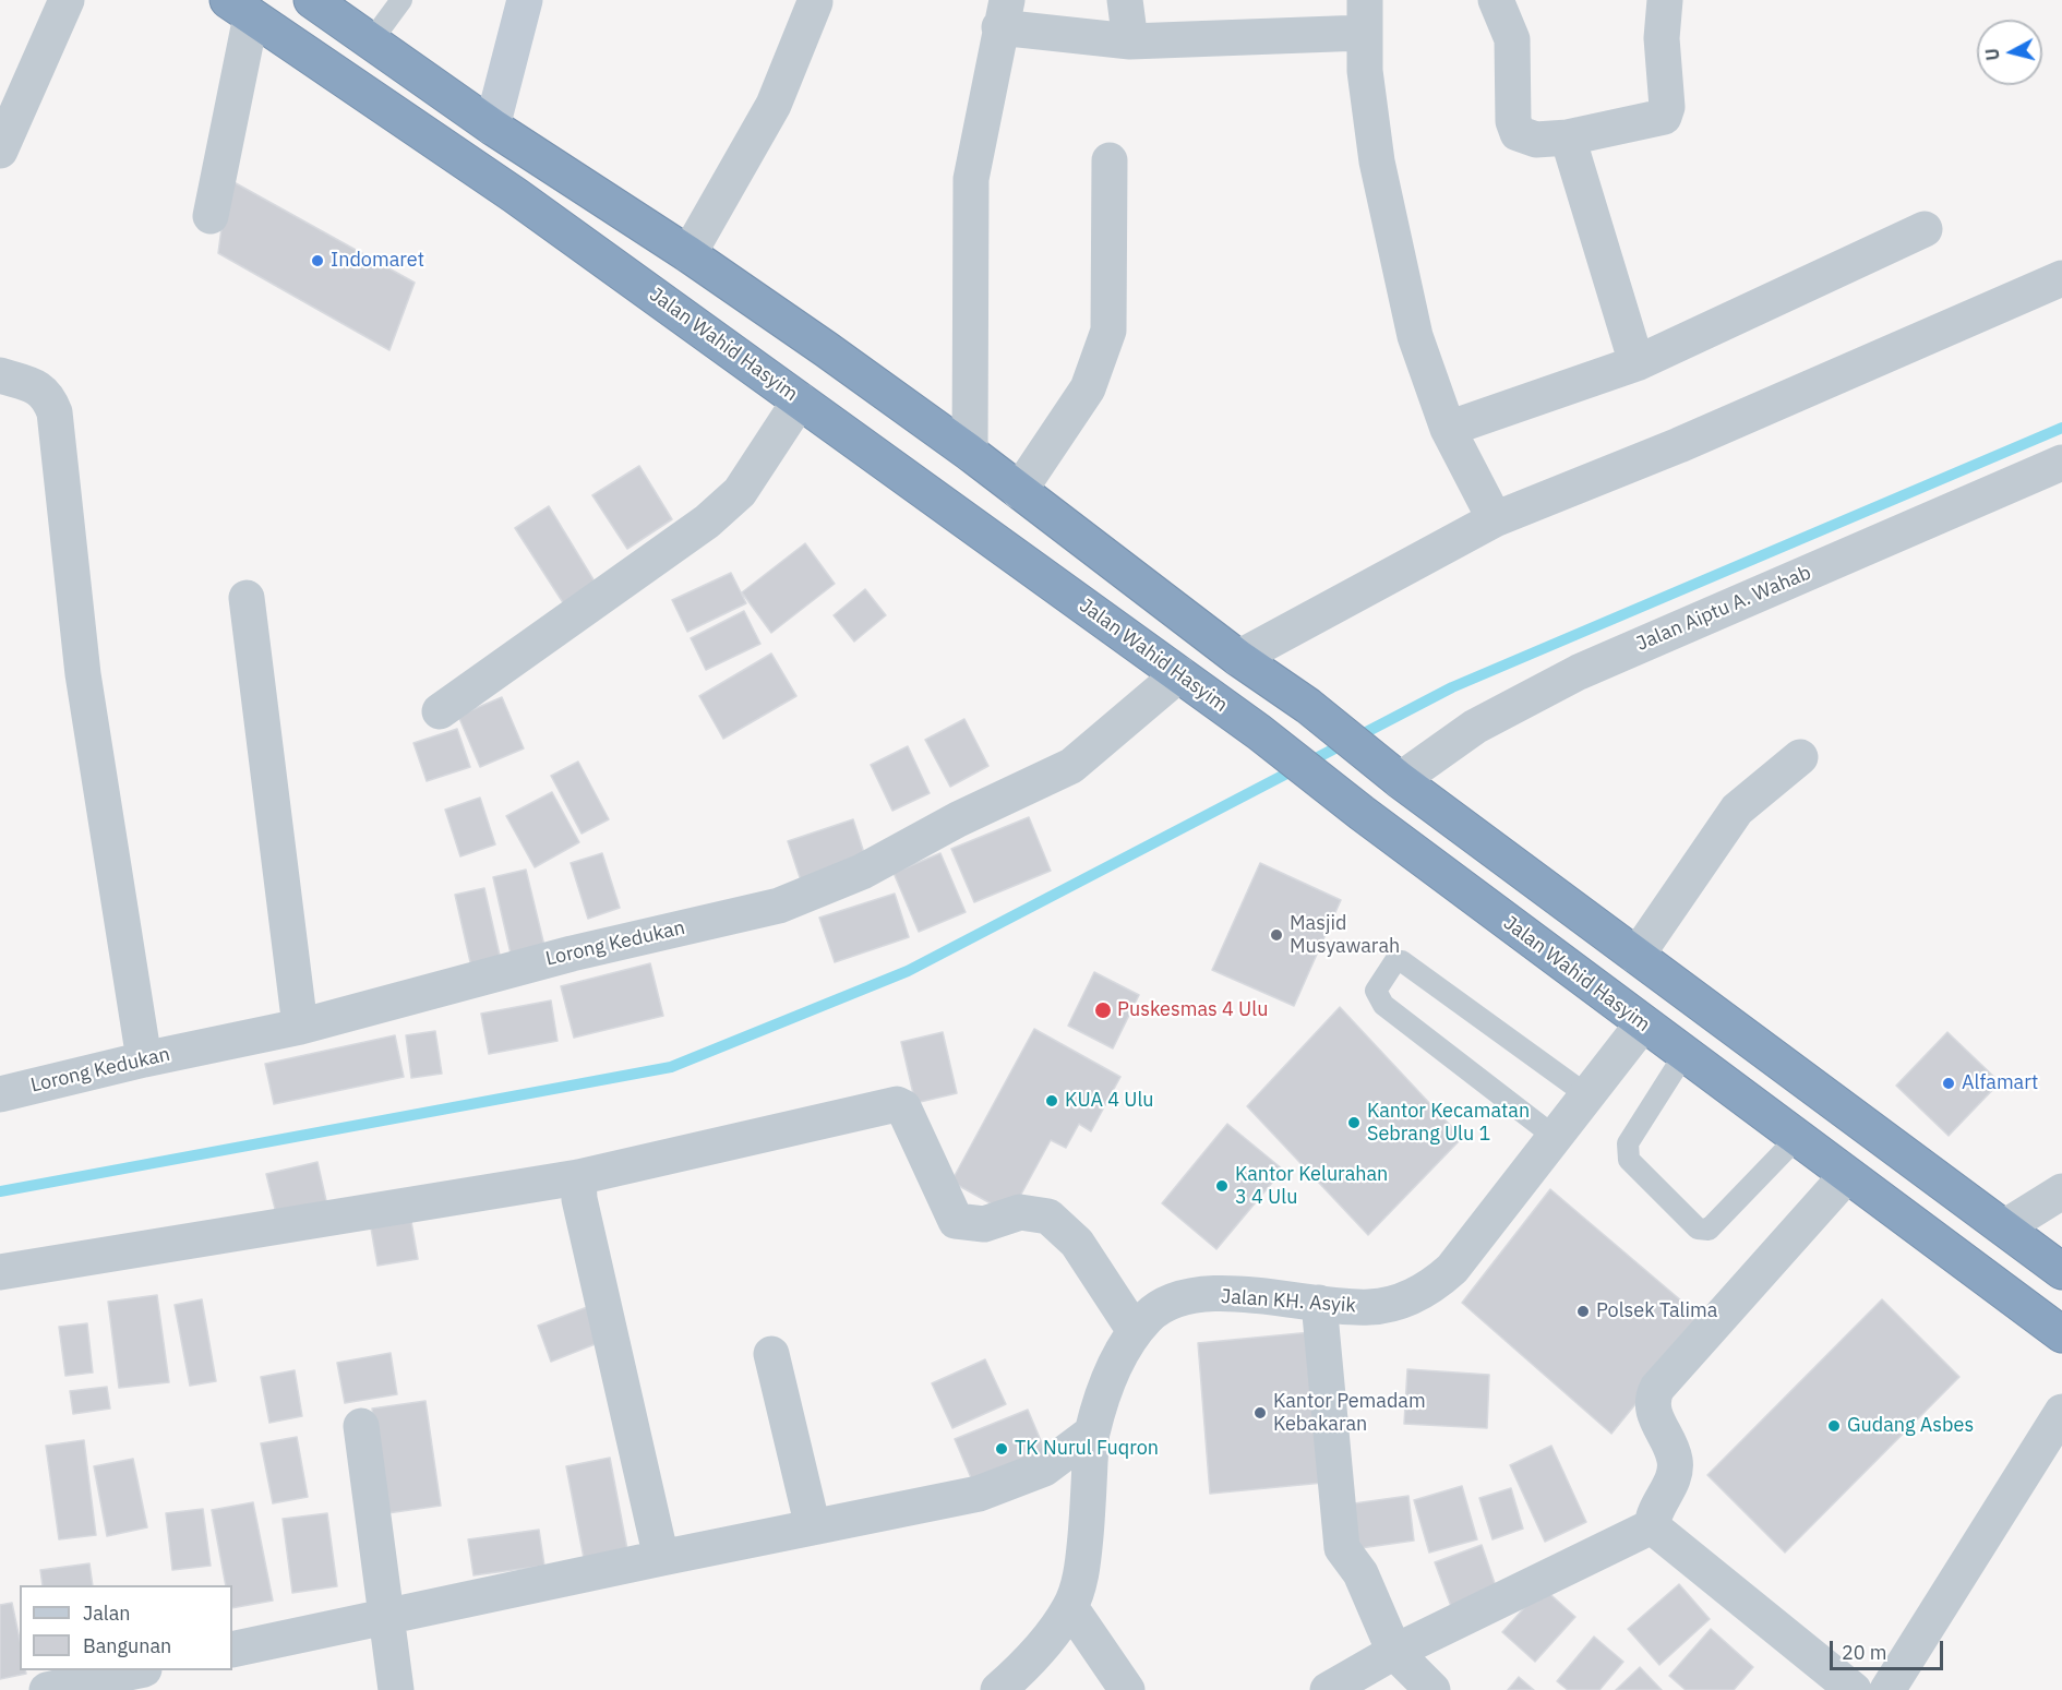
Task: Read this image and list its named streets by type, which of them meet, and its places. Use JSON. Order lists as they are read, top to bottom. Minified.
{"streets":{"highway":["Jalan Wahid Hasyim"],"street":["Jalan Aiptu A. Wahab","Lorong Kedukan","Jalan KH. Asyik"]},"crossings":[["Jalan Wahid Hasyim","Lorong Kedukan"],["Jalan Wahid Hasyim","Jalan KH. Asyik"]],"places":["Indomaret","Masjid Musyawarah","Puskesmas 4 Ulu","Alfamart","KUA 4 Ulu","Kantor Kecamatan Sebrang Ulu 1","Kantor Kelurahan 3 4 Ulu","Polsek Talima","Kantor Pemadam Kebakaran","Gudang Asbes","TK Nurul Fuqron"],"legend":["Jalan","Bangunan"],"scale_bar":"20 m","north":"left"}
